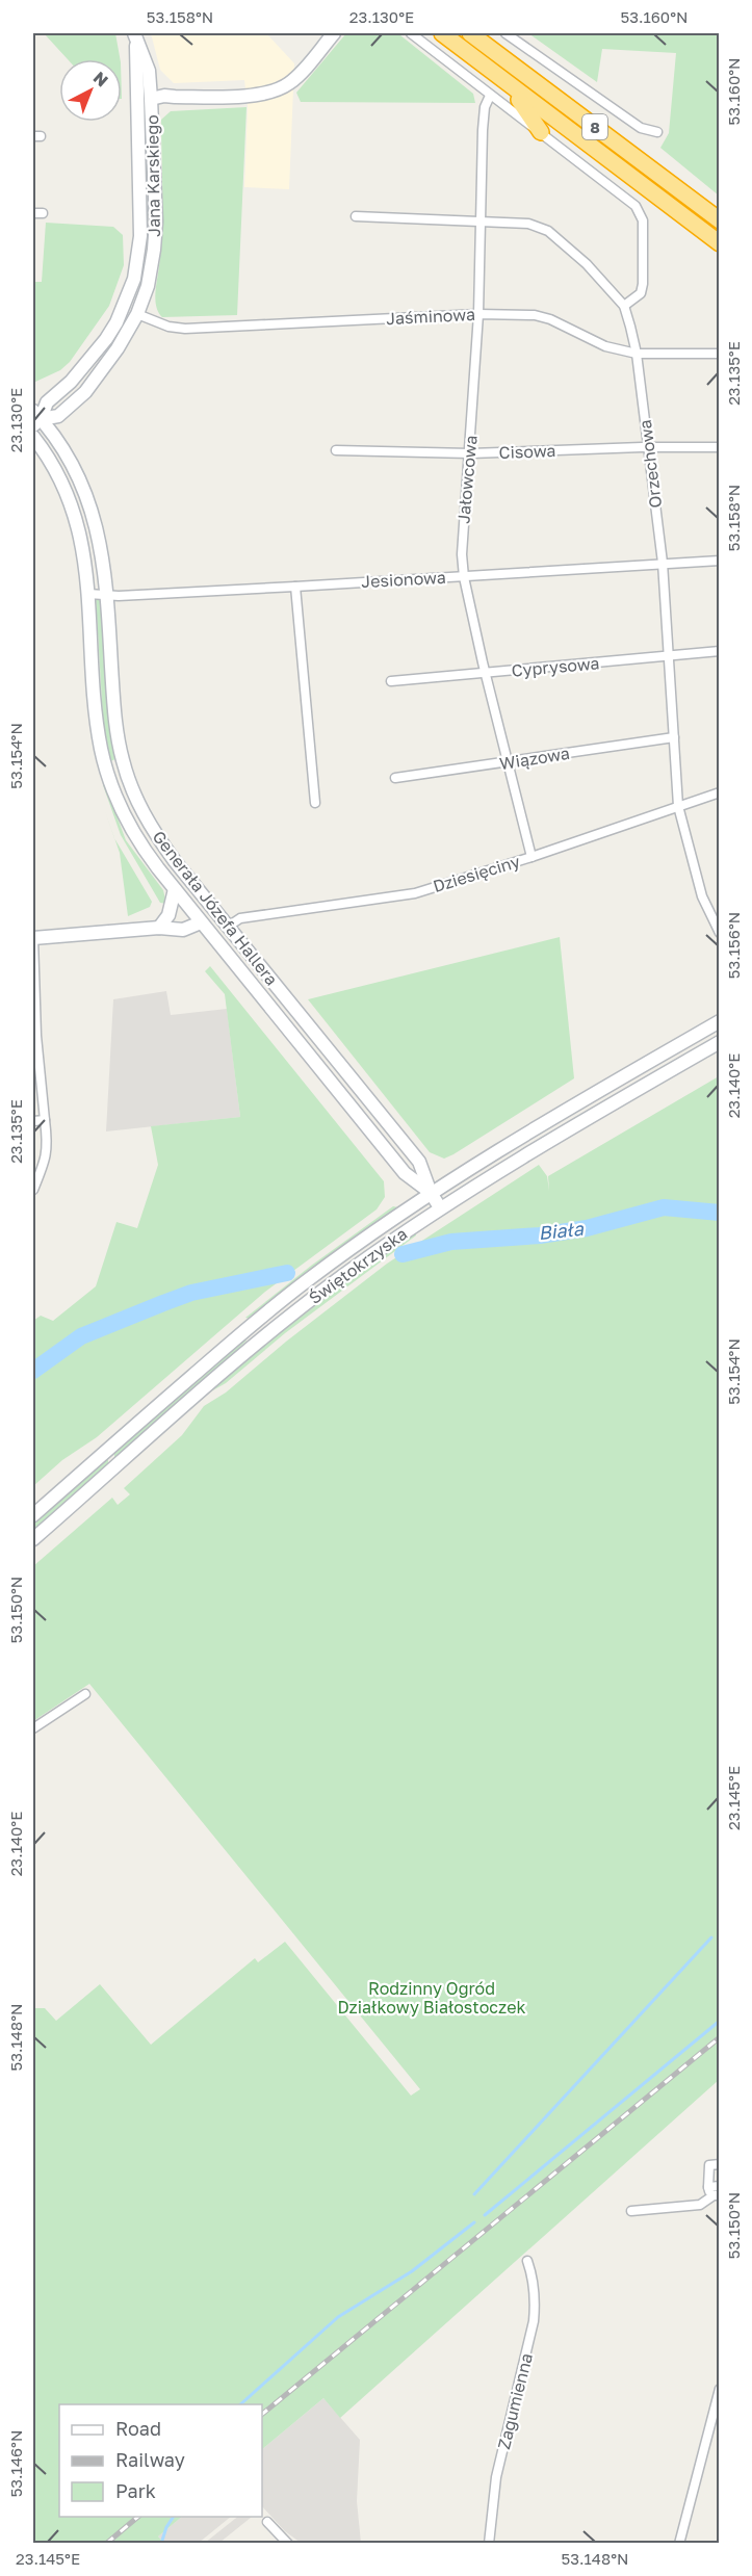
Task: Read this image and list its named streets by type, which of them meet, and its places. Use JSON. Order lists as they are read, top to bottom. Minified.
{"streets":{"highway":["8"],"main road":["Jana Karskiego","Generała Józefa Hallera","Świętokrzyska"],"street":["Jaśminowa","Cisowa","Orzechowa","Jałowcowa","Jesionowa","Cyprysowa","Wiązowa","Dziesięciny","Zagumienna"]},"crossings":[["Jana Karskiego","Jaśminowa"],["Jana Karskiego","Generała Józefa Hallera"],["Jaśminowa","Orzechowa"],["Jaśminowa","Jałowcowa"],["Cisowa","Orzechowa"],["Cisowa","Jałowcowa"],["Orzechowa","Jałowcowa"],["Orzechowa","Jesionowa"],["Orzechowa","Cyprysowa"],["Orzechowa","Wiązowa"],["Orzechowa","Dziesięciny"],["Jałowcowa","Jesionowa"],["Jałowcowa","Cyprysowa"],["Jałowcowa","Wiązowa"],["Jałowcowa","Dziesięciny"],["Jesionowa","Generała Józefa Hallera"],["Dziesięciny","Generała Józefa Hallera"],["Generała Józefa Hallera","Świętokrzyska"]],"water":["Biała"],"parks":["Rodzinny Ogród Działkowy Białostoczek"],"legend":["Road","Railway","Park"],"north":"top right","coordinates":["53.158°N","23.130°E","53.160°N","23.135°E","53.154°N","53.156°N","23.140°E","53.150°N","23.145°E","53.148°N","53.146°N"]}
